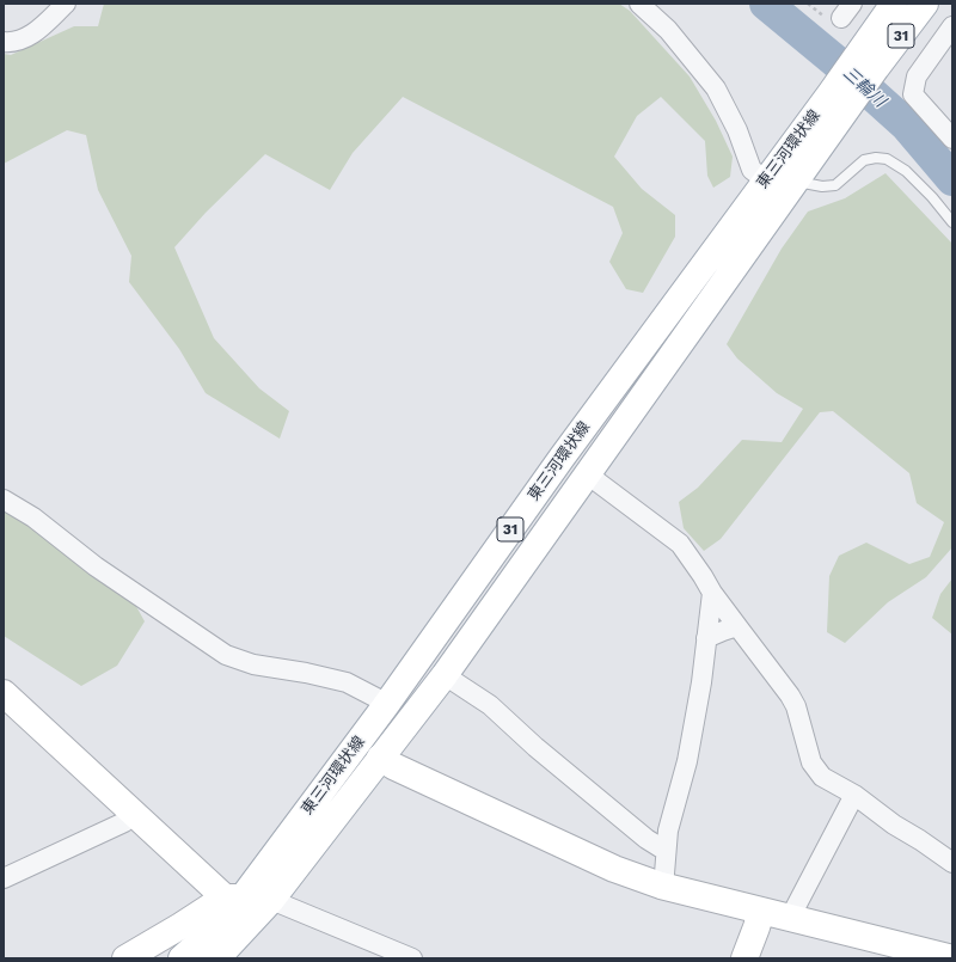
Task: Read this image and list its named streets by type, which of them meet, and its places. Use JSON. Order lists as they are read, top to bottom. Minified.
{"streets":{"main road":["31","東三河環状線"]},"water":["三輪川"]}
